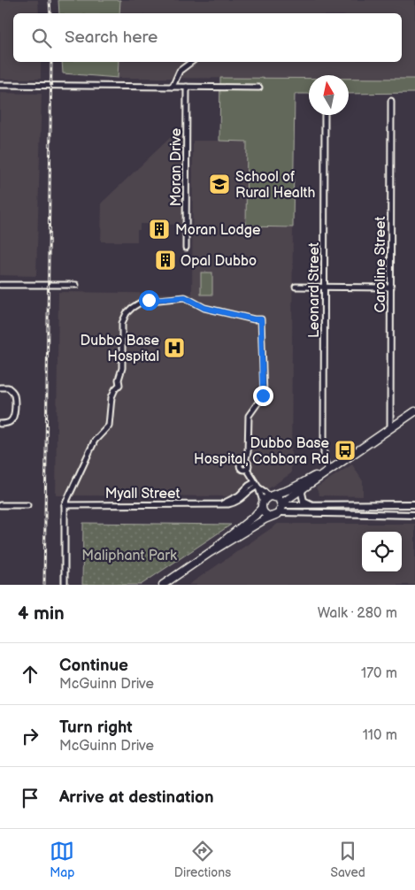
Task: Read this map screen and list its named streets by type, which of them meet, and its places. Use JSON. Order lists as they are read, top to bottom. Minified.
{"streets":{"street":["Moran Drive","Caroline Street","Leonard Street","Myall Street"]},"parks":["Maliphant Park"],"places":{"school or university":["School of Rural Health"],"building":["Moran Lodge","Opal Dubbo"],"hospital":["Dubbo Base Hospital"],"bus stop":["Dubbo Base Hospital, Cobbora Rd"]},"north":"top","page":{"search":"Search here","heading":["4 min","Walk · 280 m"],"list":[["Continue","McGuinn Drive","170 m"],["Turn right","McGuinn Drive","110 m"],"Arrive at destination"],"nav":["Map","Directions","Saved"]}}
